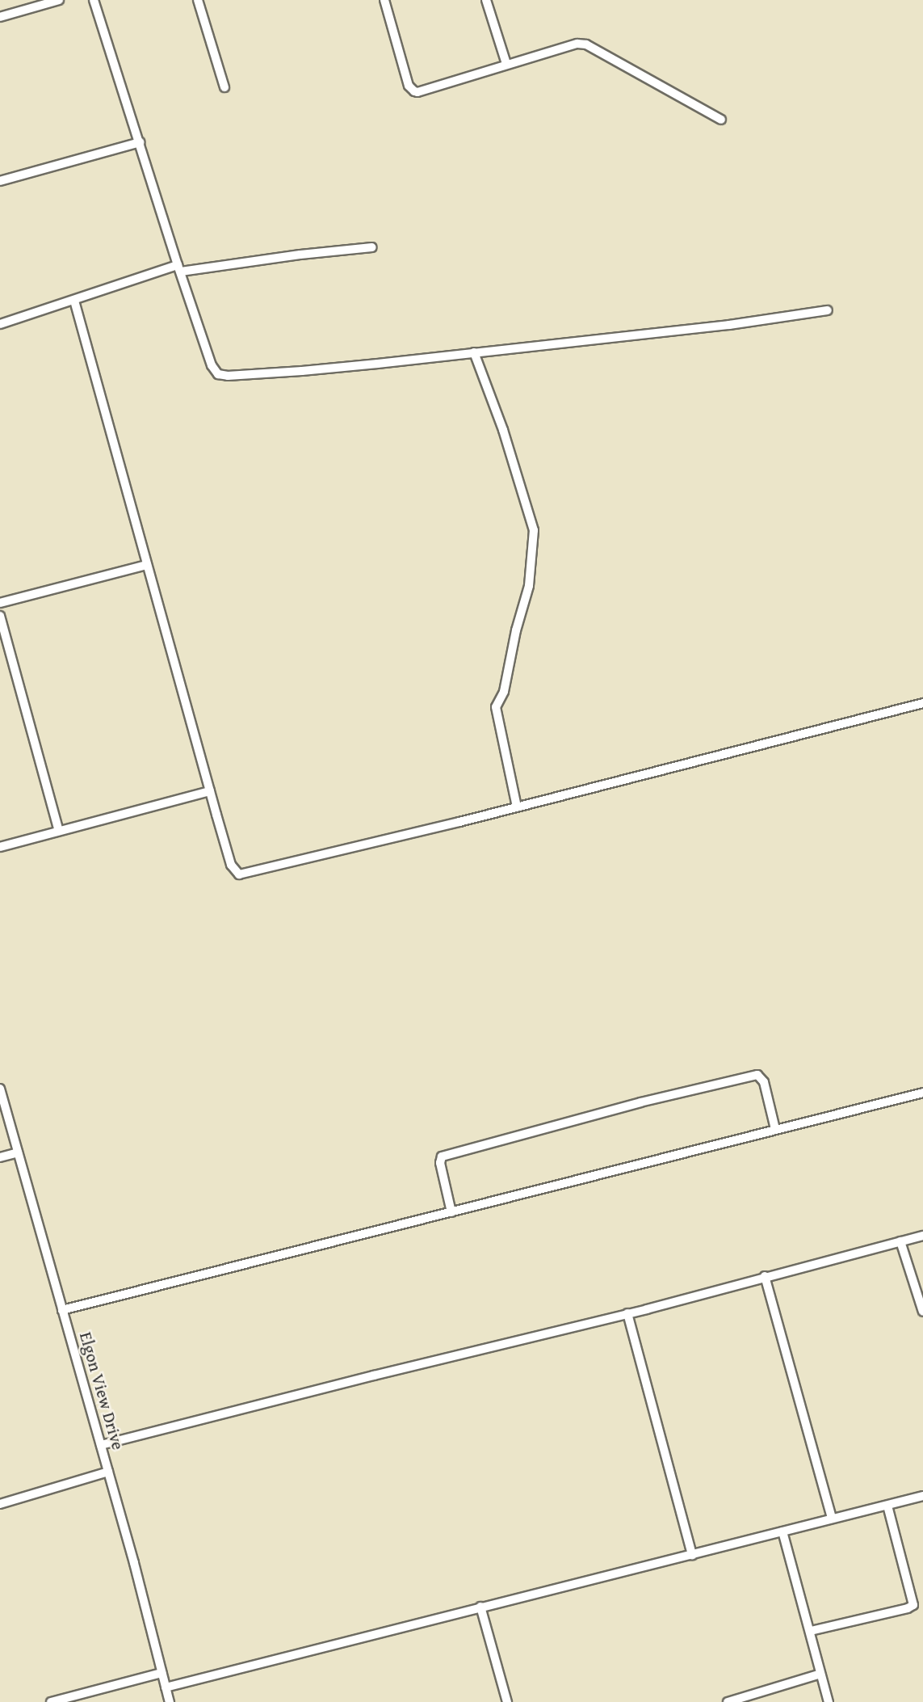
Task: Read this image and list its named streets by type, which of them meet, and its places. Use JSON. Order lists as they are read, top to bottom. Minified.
{"streets":{"street":["Elgon View Drive"]}}
